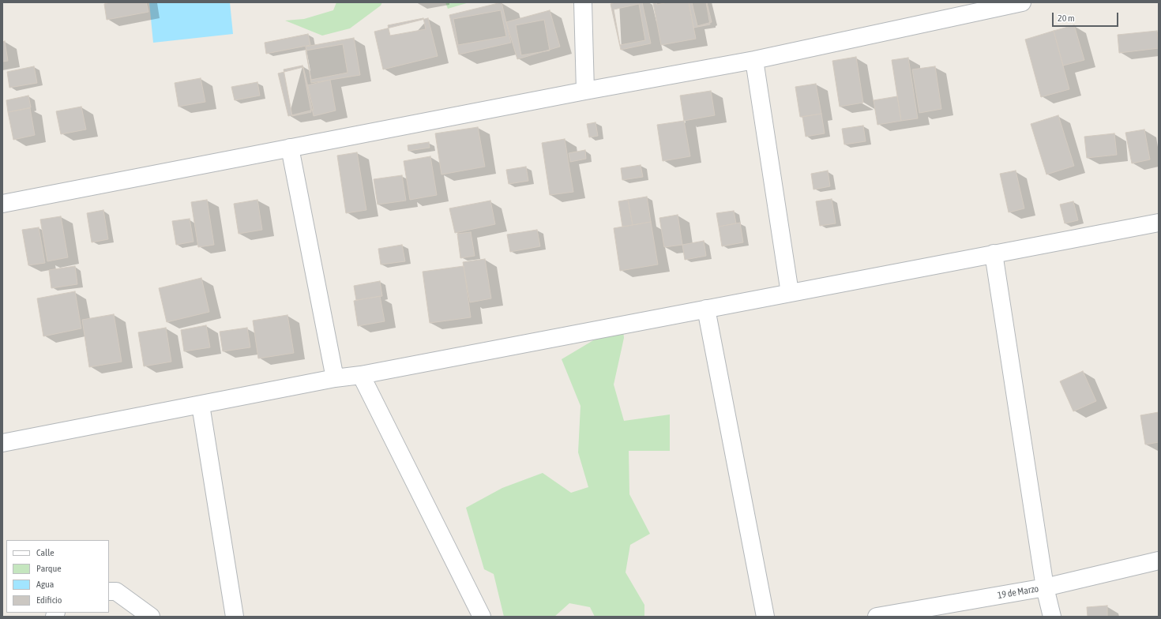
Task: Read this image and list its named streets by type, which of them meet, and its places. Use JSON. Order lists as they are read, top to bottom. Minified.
{"streets":{"street":["19 de Marzo"]},"legend":["Calle","Parque","Agua","Edificio"],"scale_bar":"20 m"}
